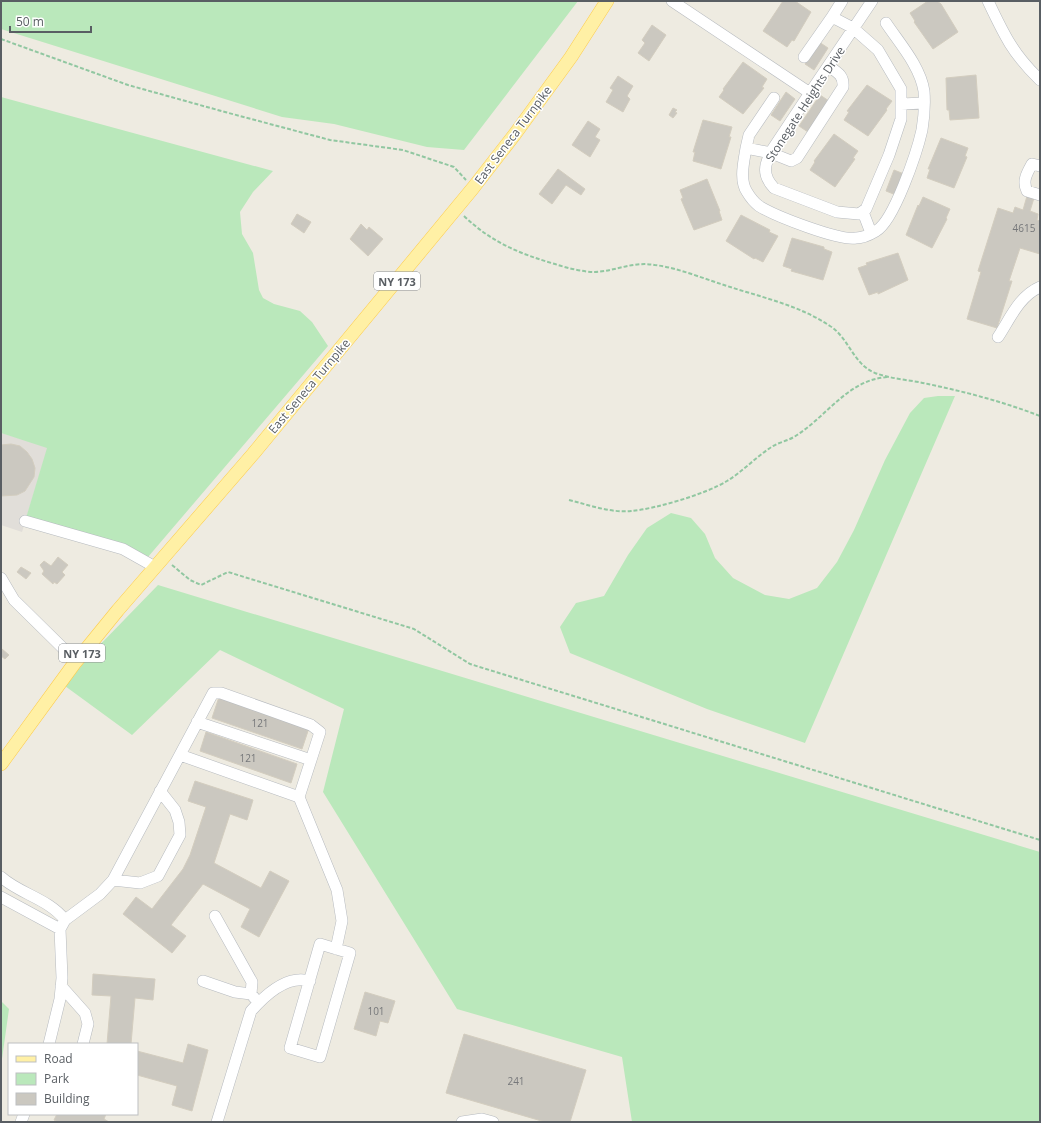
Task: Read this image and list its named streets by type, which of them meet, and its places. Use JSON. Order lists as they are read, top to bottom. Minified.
{"streets":{"main road":["East Seneca Turnpike","NY 173"],"street":["Stonegate Heights Drive"]},"house_numbers":["4615","121","121","101","241"],"legend":["Road","Park","Building"],"scale_bar":"50 m"}
